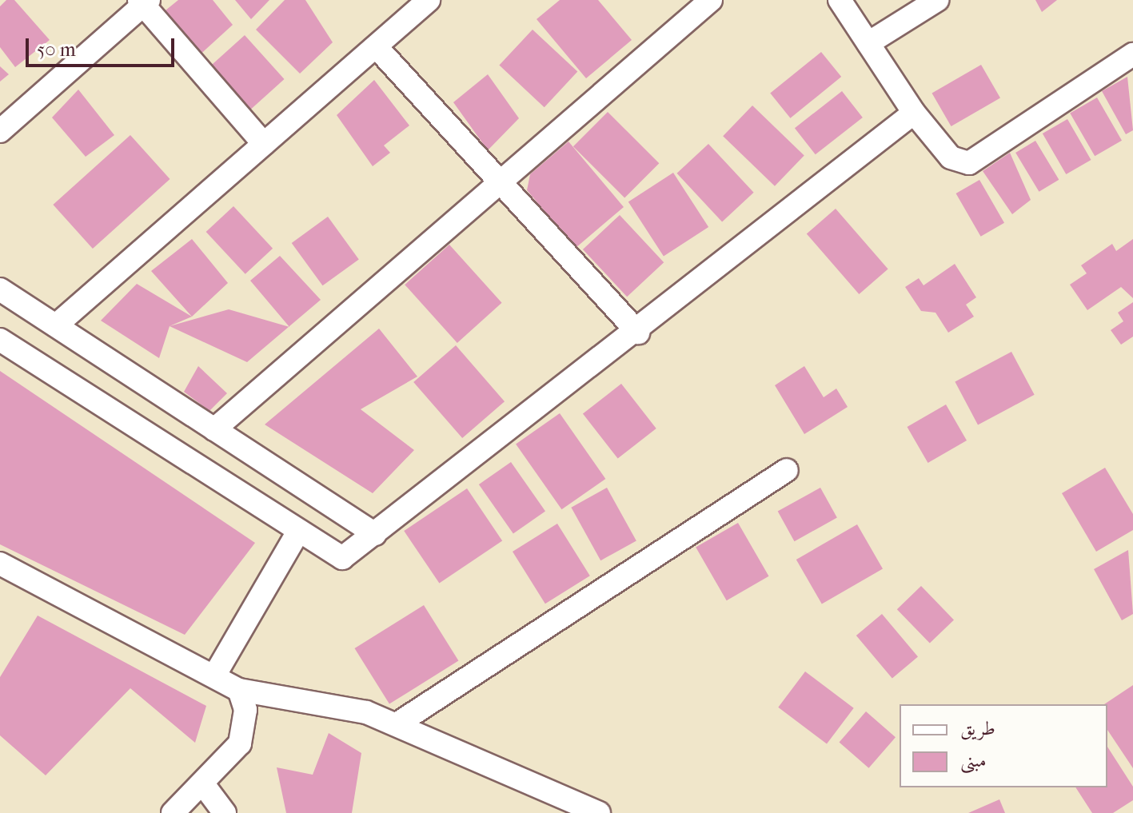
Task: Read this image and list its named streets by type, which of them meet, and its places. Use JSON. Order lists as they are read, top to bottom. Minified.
{"legend":["طريق","مبنى"],"scale_bar":"50 m"}
